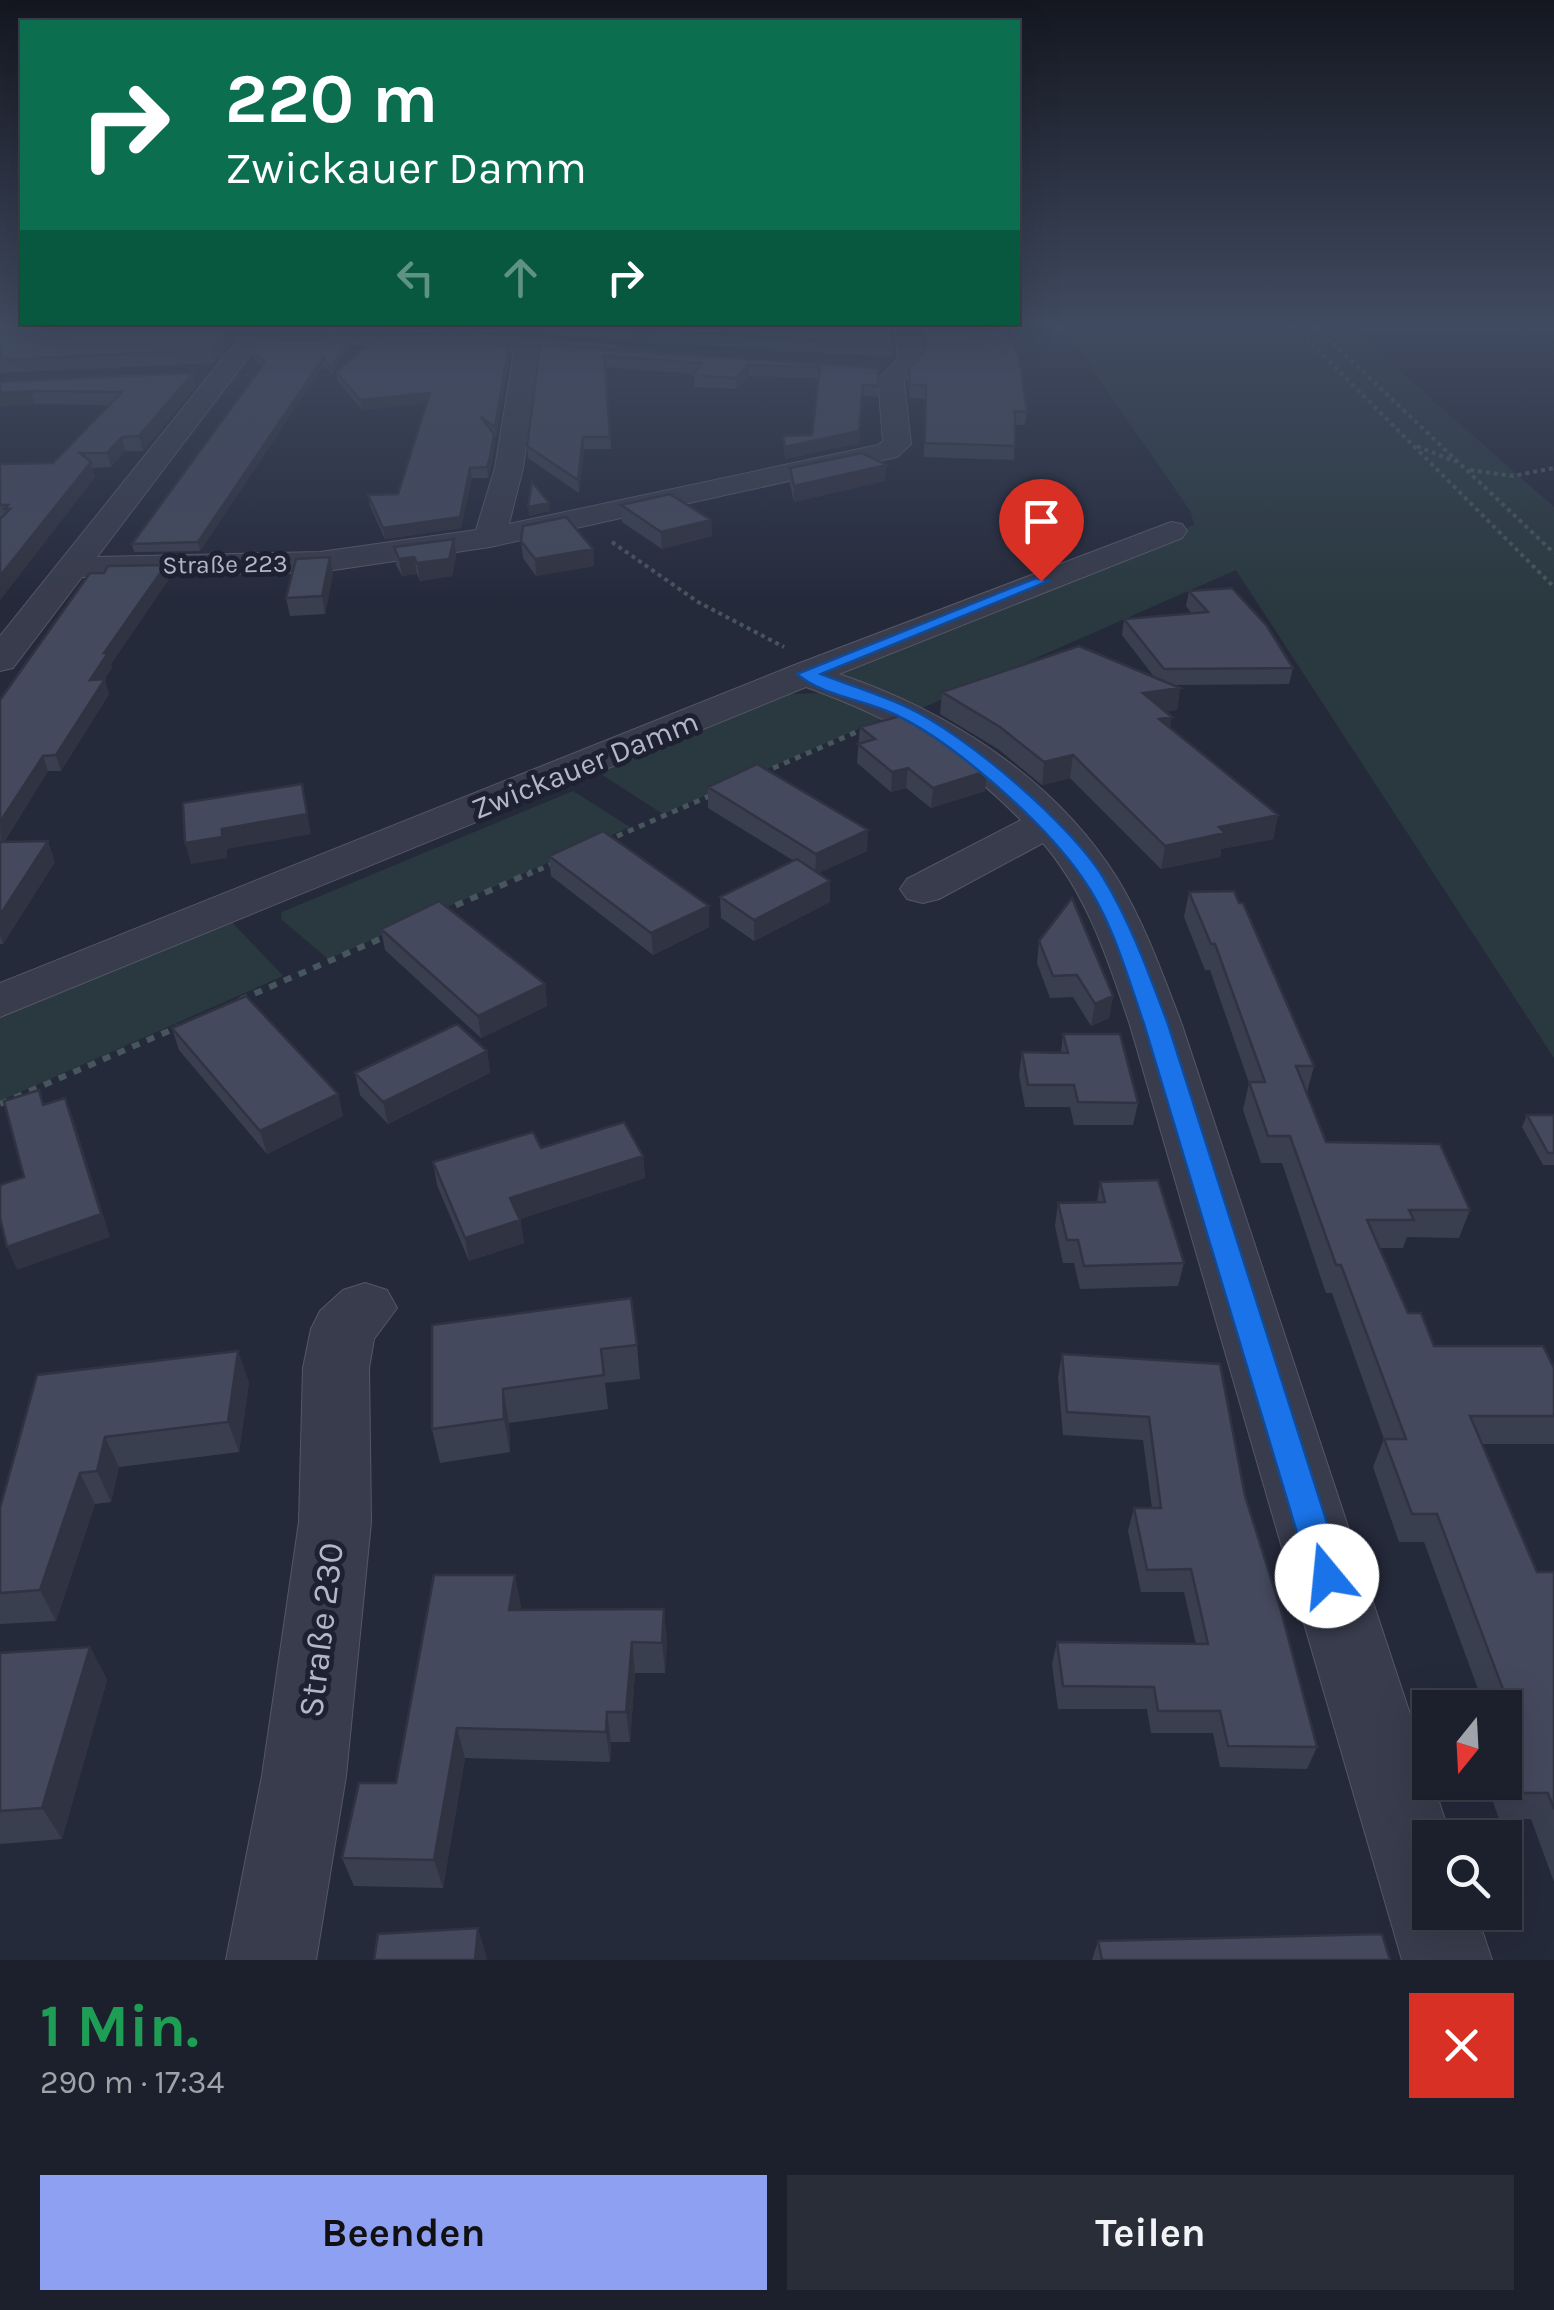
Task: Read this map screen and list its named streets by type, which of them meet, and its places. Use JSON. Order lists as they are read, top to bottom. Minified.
{"streets":{"street":["Straße 223","Zwickauer Damm","Straße 230"]},"north":"bottom","page":{"turn":["220 m","Zwickauer Damm"],"heading":["1 Min.","290 m · 17:34"],"buttons":["Beenden","Teilen"]}}
